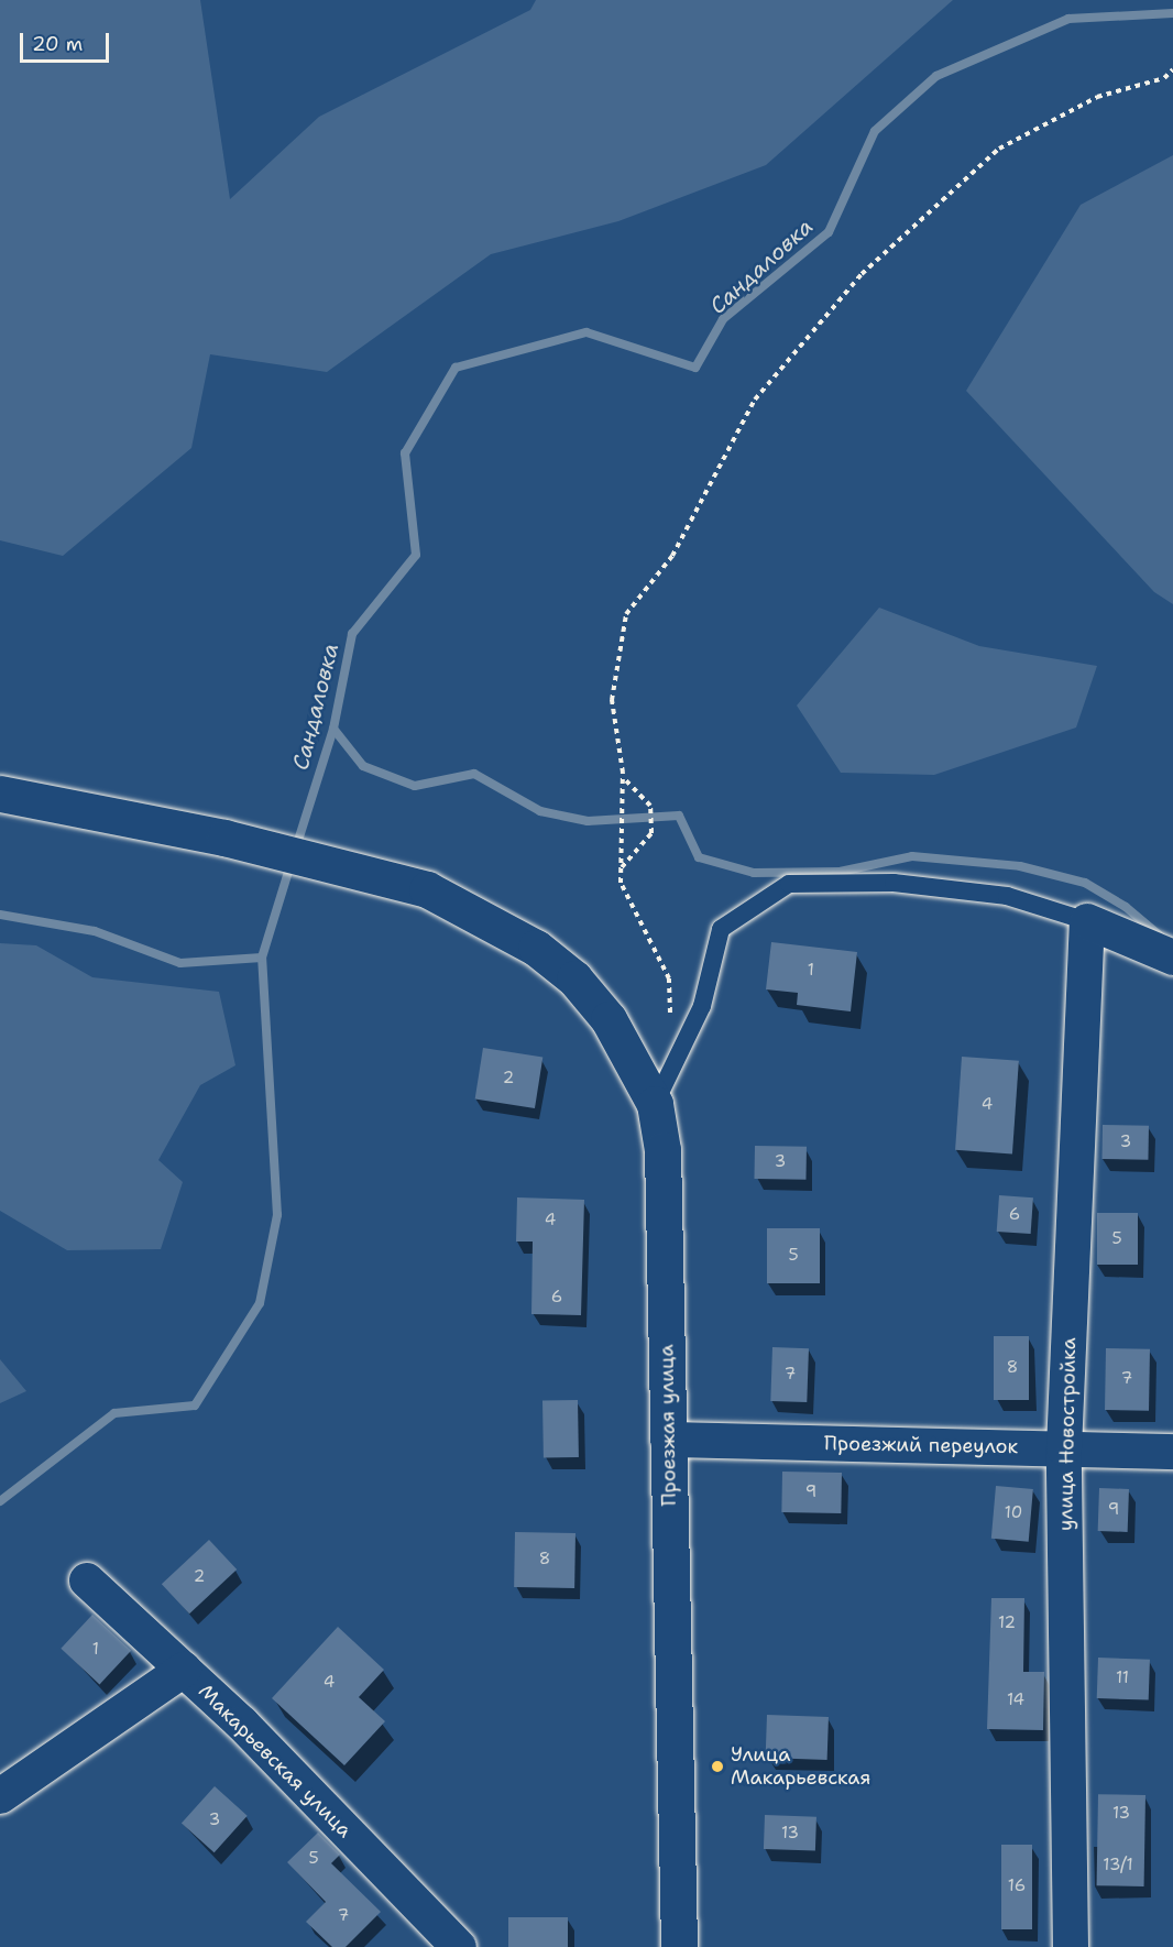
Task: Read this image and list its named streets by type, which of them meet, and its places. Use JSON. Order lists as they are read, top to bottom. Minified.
{"streets":{"street":["Проезжая улица","улица Новостройка","Проезжий переулок","Макарьевская улица"]},"crossings":[["Проезжая улица","Проезжий переулок"],["улица Новостройка","Проезжий переулок"]],"water":["Сандаловка"],"places":["Улица Макарьевская"],"house_numbers":["1","2","4","3","3","6","4","5","5","6","8","7","7","9","9","10","8","2","12","1","11","4","14","13","3","13","5","13/1","16","7"],"scale_bar":"20 m"}
